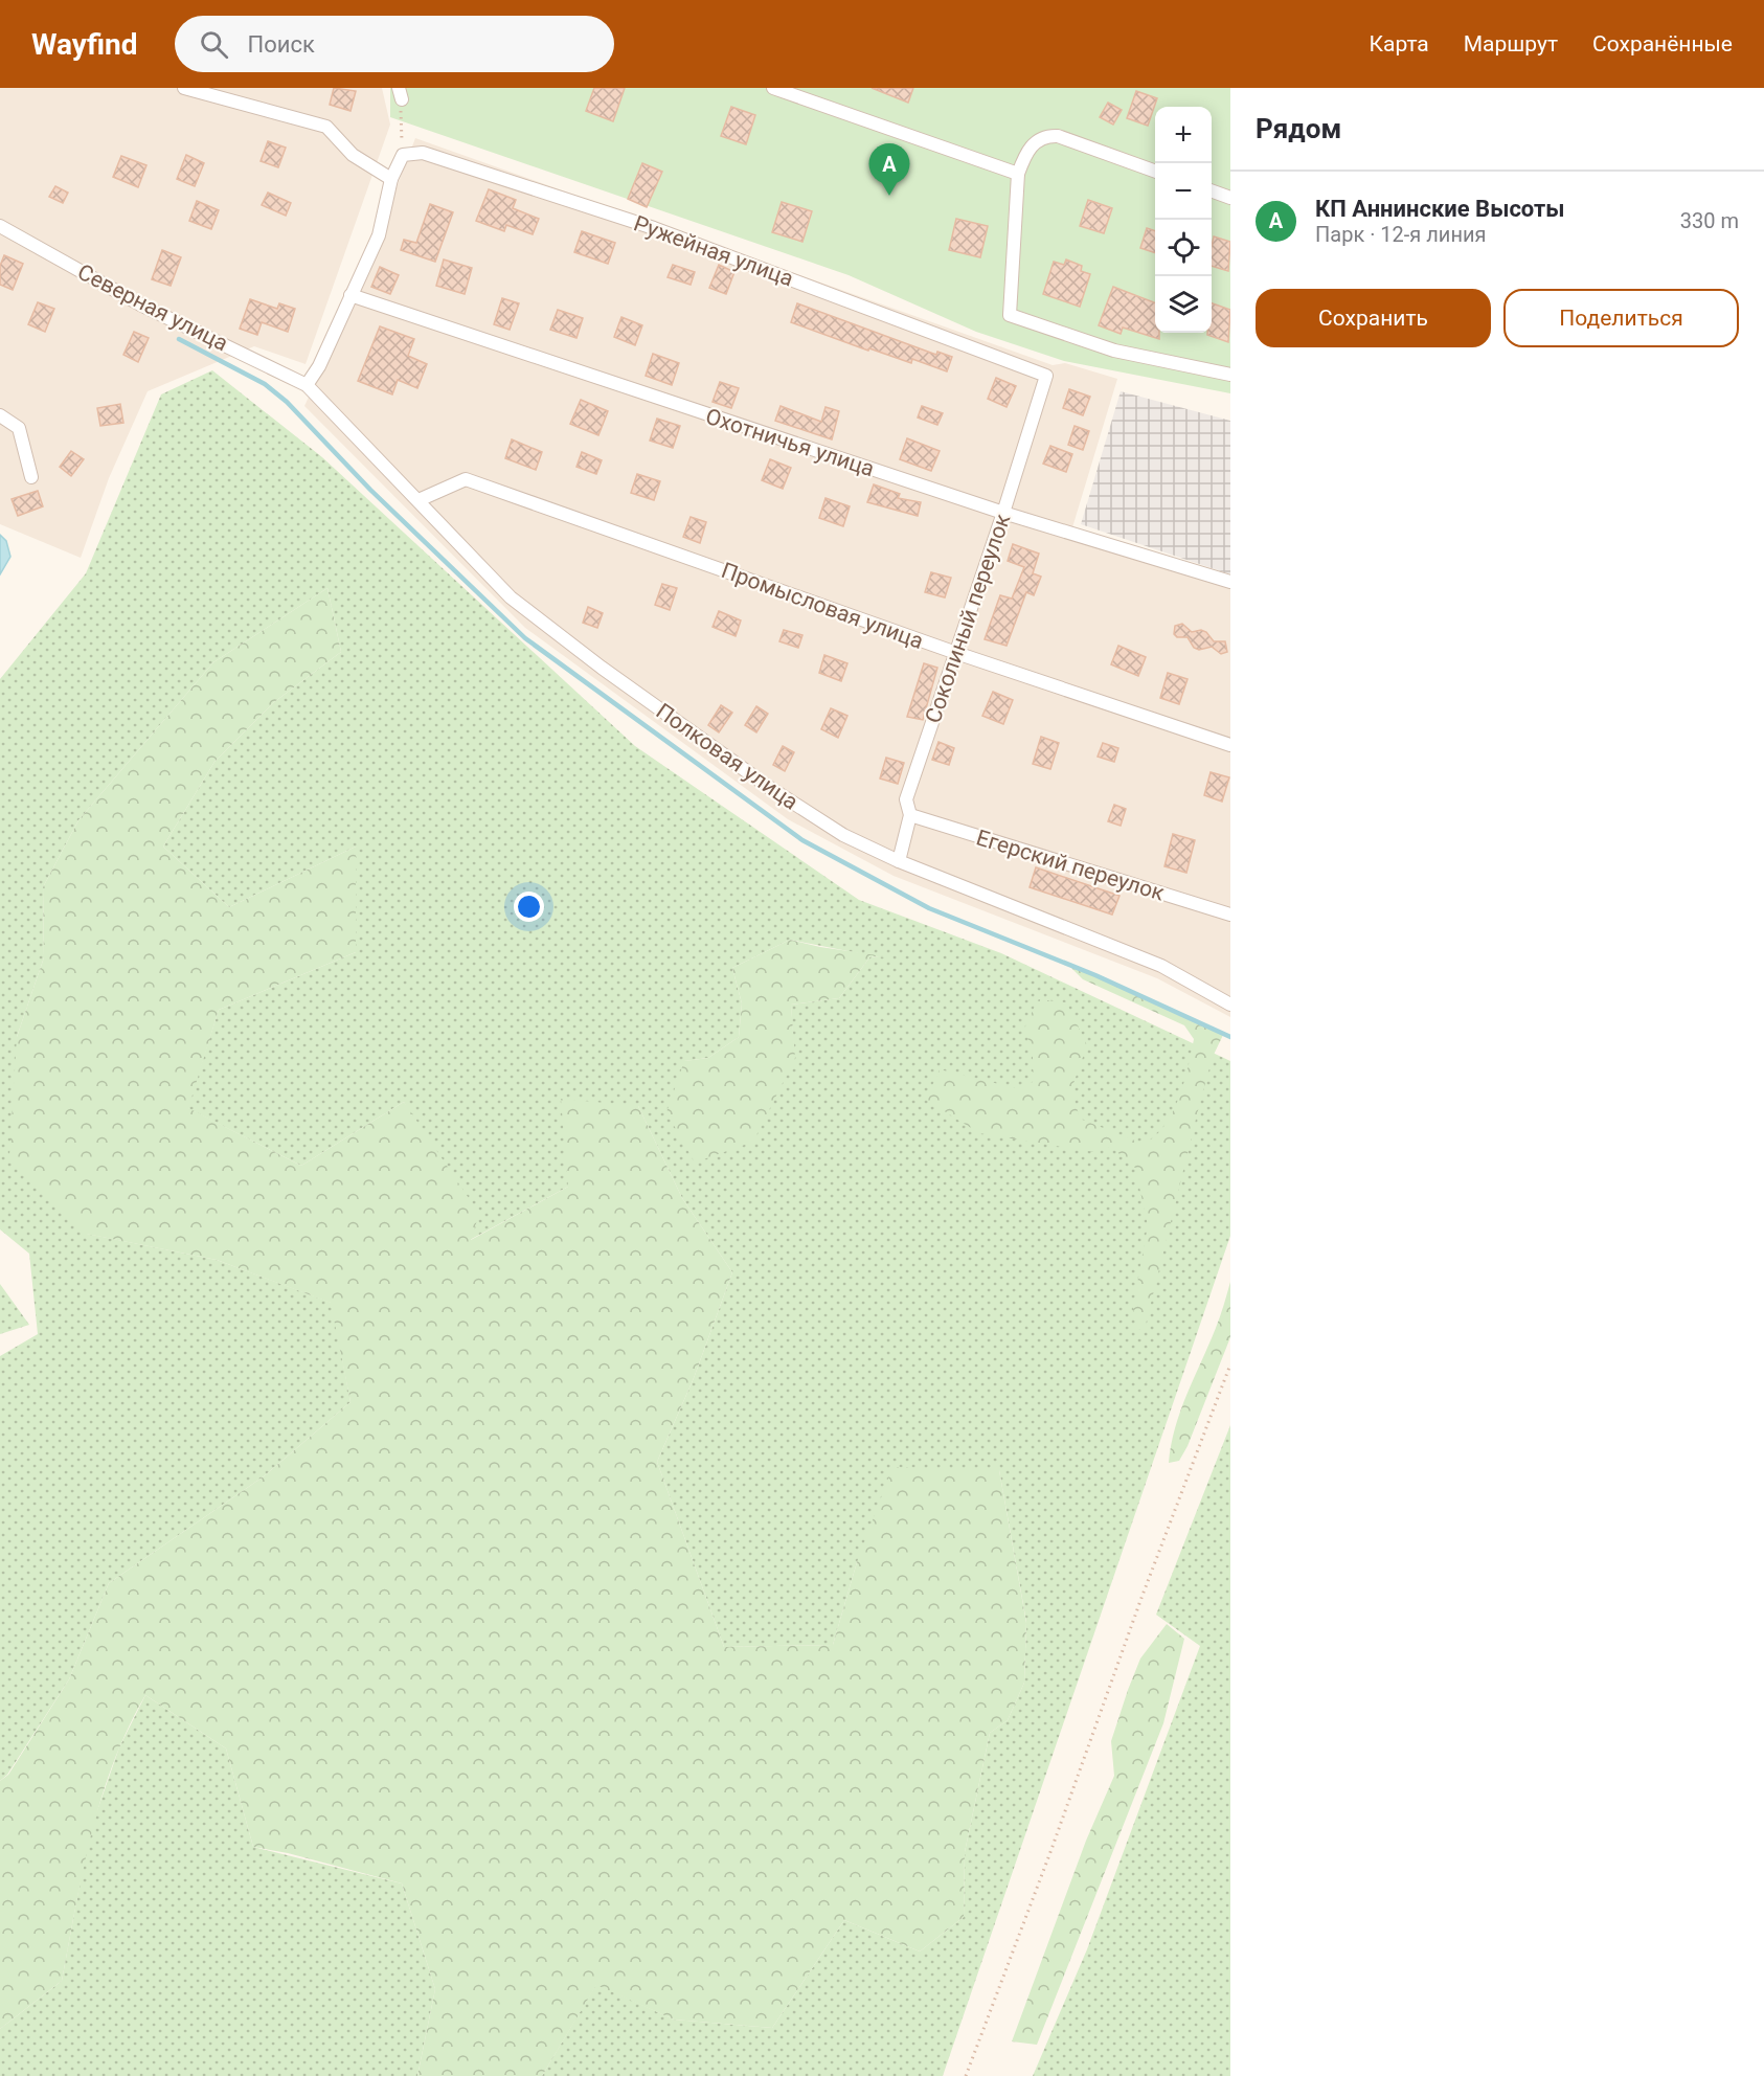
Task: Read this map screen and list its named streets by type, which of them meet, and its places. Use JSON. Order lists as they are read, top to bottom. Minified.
{"streets":{"street":["Ружейная улица","Северная улица","Охотничья улица","Промысловая улица","Соколиный переулок","Полковая улица","Егерский переулок"]},"crossings":[["Ружейная улица","Соколиный переулок"],["Северная улица","Полковая улица"],["Охотничья улица","Соколиный переулок"],["Промысловая улица","Соколиный переулок"],["Промысловая улица","Полковая улица"],["Соколиный переулок","Полковая улица"],["Соколиный переулок","Егерский переулок"]],"page":{"header":"Wayfind","search":"Поиск","nav":["Карта","Маршрут","Сохранённые"],"heading":"Рядом","map_buttons":["+","−"],"pins":"A","list":[{"mark":"A","name":"КП Аннинские Высоты","note":"Парк · 12-я линия","value":"330 m"}],"buttons":["Сохранить","Поделиться"]}}
